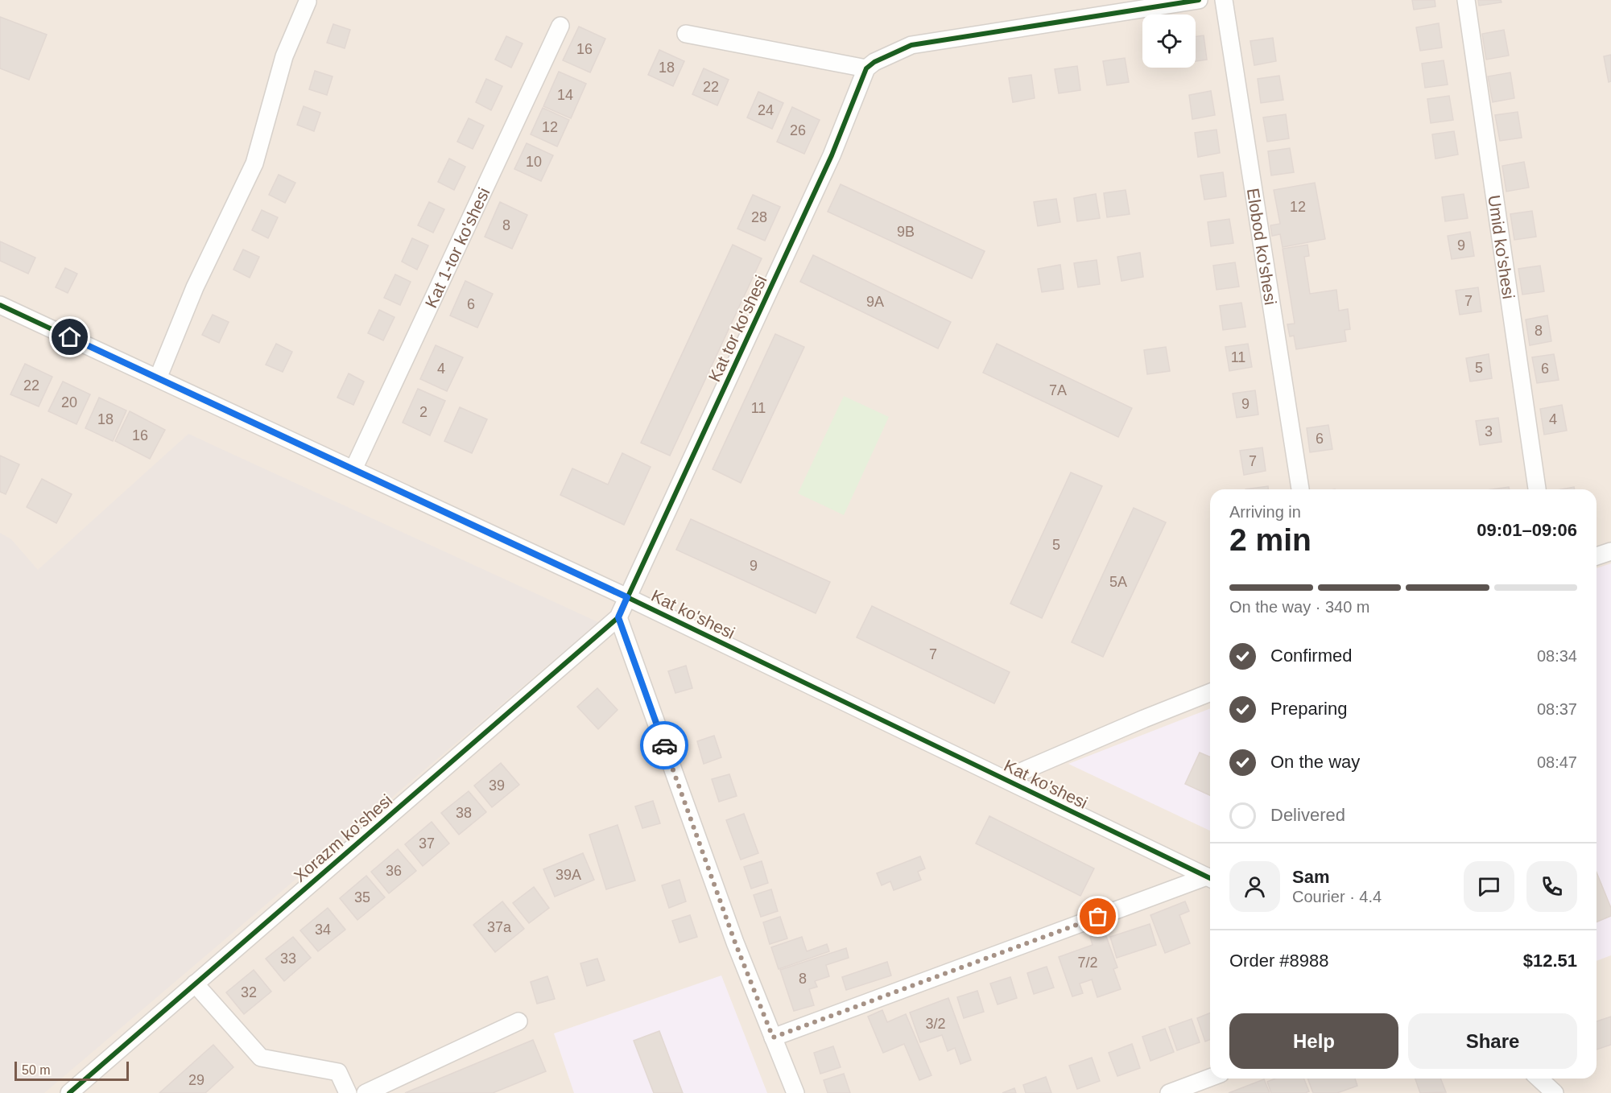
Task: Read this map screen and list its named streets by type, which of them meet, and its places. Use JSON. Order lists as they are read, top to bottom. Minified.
{"streets":{"street":["Elobod ko'shesi","Umid ko'shesi","Kat 1-tor ko'shesi","Kat tor ko'shesi","Kat ko'shesi","Xorazm ko'shesi"]},"crossings":[["Kat 1-tor ko'shesi","Kat ko'shesi"],["Kat tor ko'shesi","Kat ko'shesi"],["Kat tor ko'shesi","Xorazm ko'shesi"],["Kat ko'shesi","Xorazm ko'shesi"]],"house_numbers":["16","18","22","14","24","12","26","10","12","28","8","9B","9","7","9A","6","8","11","5","4","6","22","7A","20","9","11","2","18","4","3","16","6","7","5","9","5A","7","39","38","37","36","39A","35","37a","34","33","7/2","8","32","3/2","29"],"scale_bar":"50 m","page":{"heading":["2 min","Arriving in","09:01–09:06"],"panel":["Sam","Courier · 4.4","Order #8988","$12.51"],"bar":"On the way · 340 m","list":[["Confirmed","08:34"],["Preparing","08:37"],["On the way","08:47"],"Delivered"],"buttons":["Help","Share"],"scale":"50 m"}}
